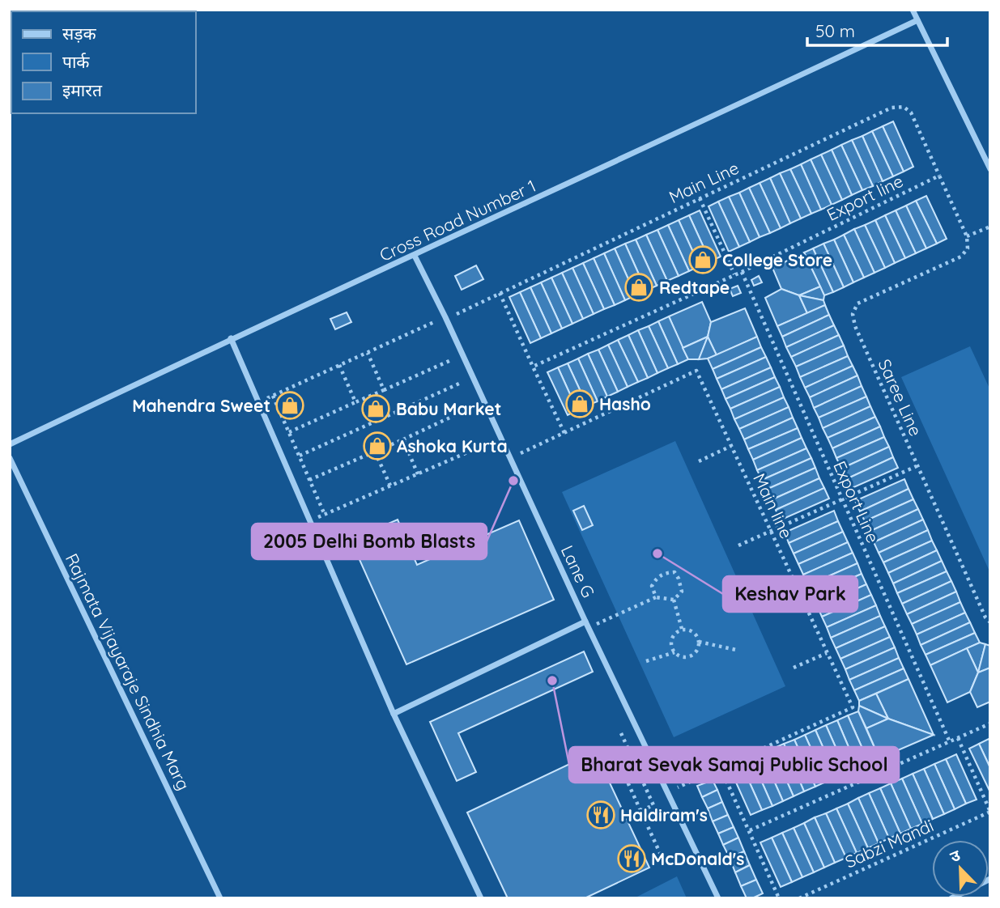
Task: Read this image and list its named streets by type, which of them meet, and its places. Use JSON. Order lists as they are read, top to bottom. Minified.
{"streets":{"street":["Cross Road Number 1","Lane G","Rajmata Vijayaraje Sindhia Marg"],"path":["Main Line","Export line","Saree Line","Export Line","Main line","Sabzi Mandi"]},"crossings":[["Main Line","Export line"],["Main Line","Lane G"],["Export line","Export Line"],["Cross Road Number 1","Lane G"],["Main line","Lane G"]],"places":{"shop":["College Store","Redtape","Hasho","Mahendra Sweet","Babu Market","Ashoka Kurta"],"other":["2005 Delhi Bomb Blasts","Keshav Park","Bharat Sevak Samaj Public School"],"restaurant":["Haldiram's","McDonald's"]},"legend":["सड़क","पार्क","इमारत"],"scale_bar":"50 m","north":"top left"}
